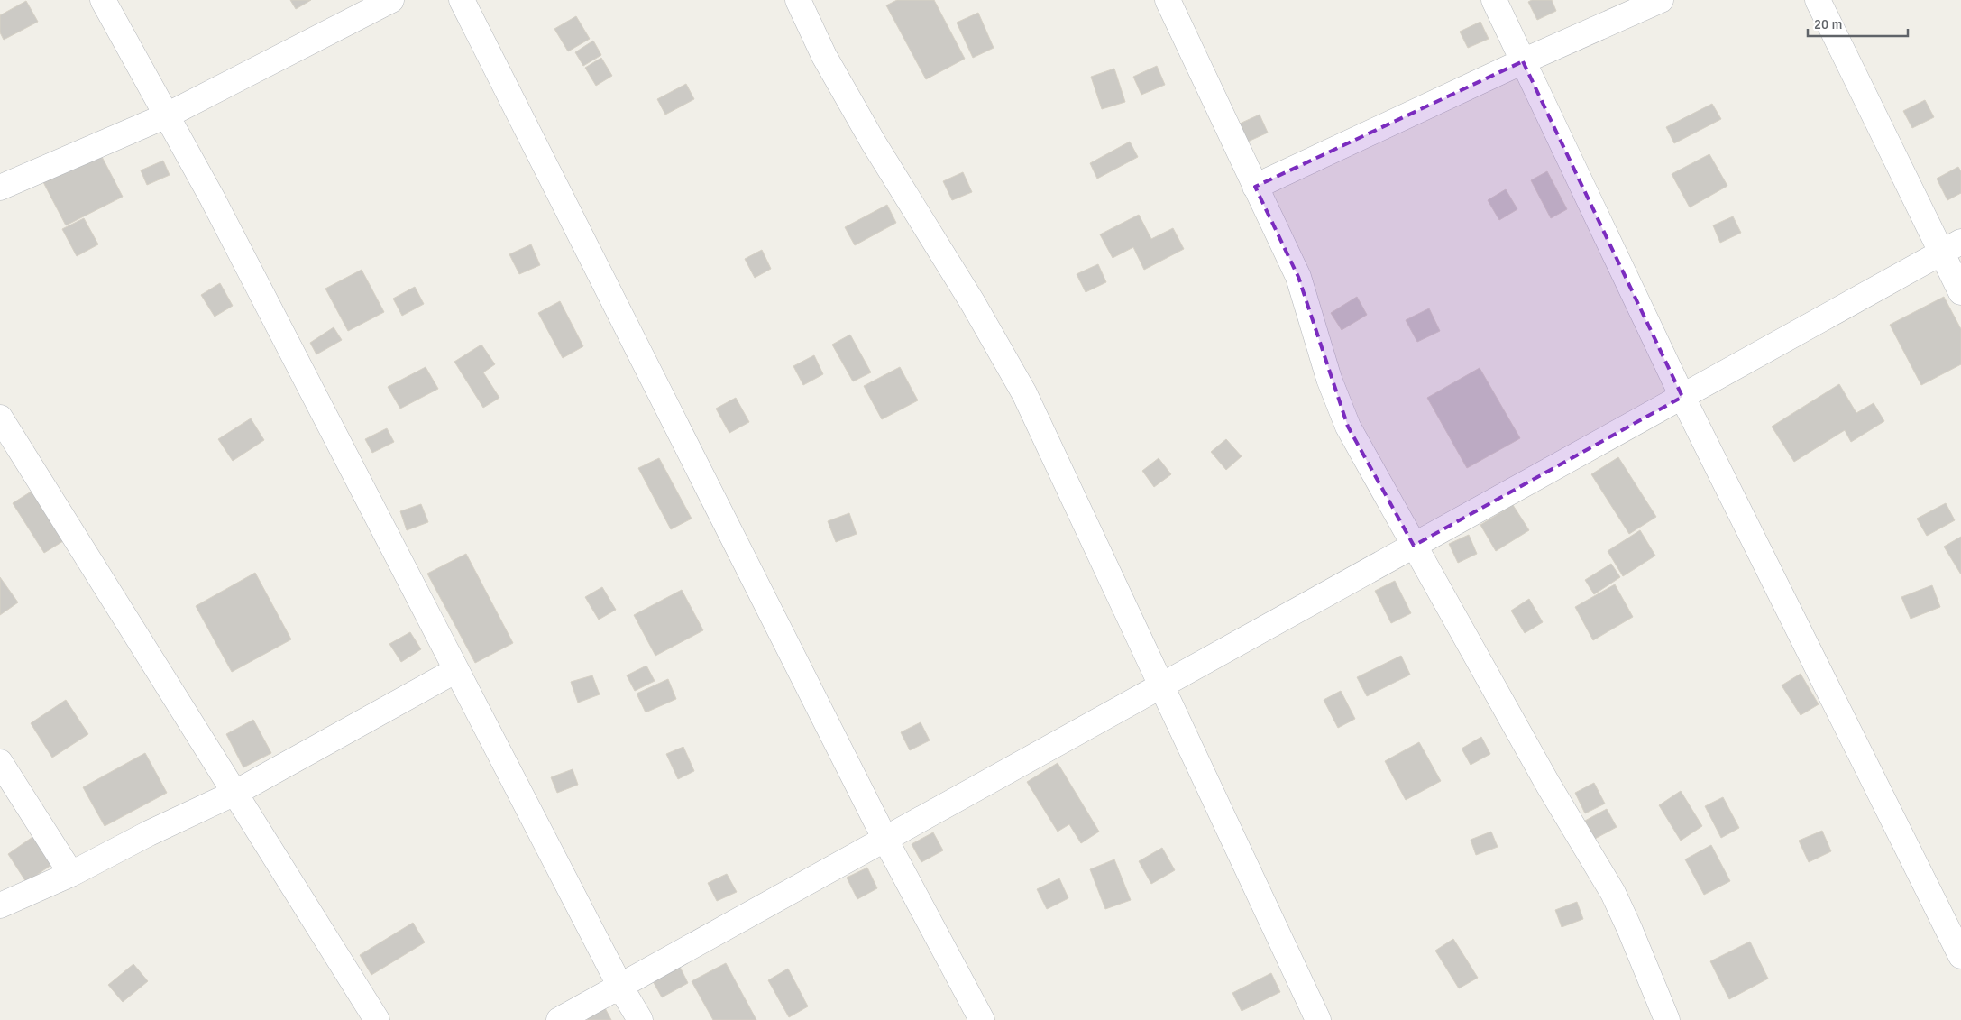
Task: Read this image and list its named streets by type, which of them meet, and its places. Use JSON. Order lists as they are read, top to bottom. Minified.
{"scale_bar":"20 m"}
